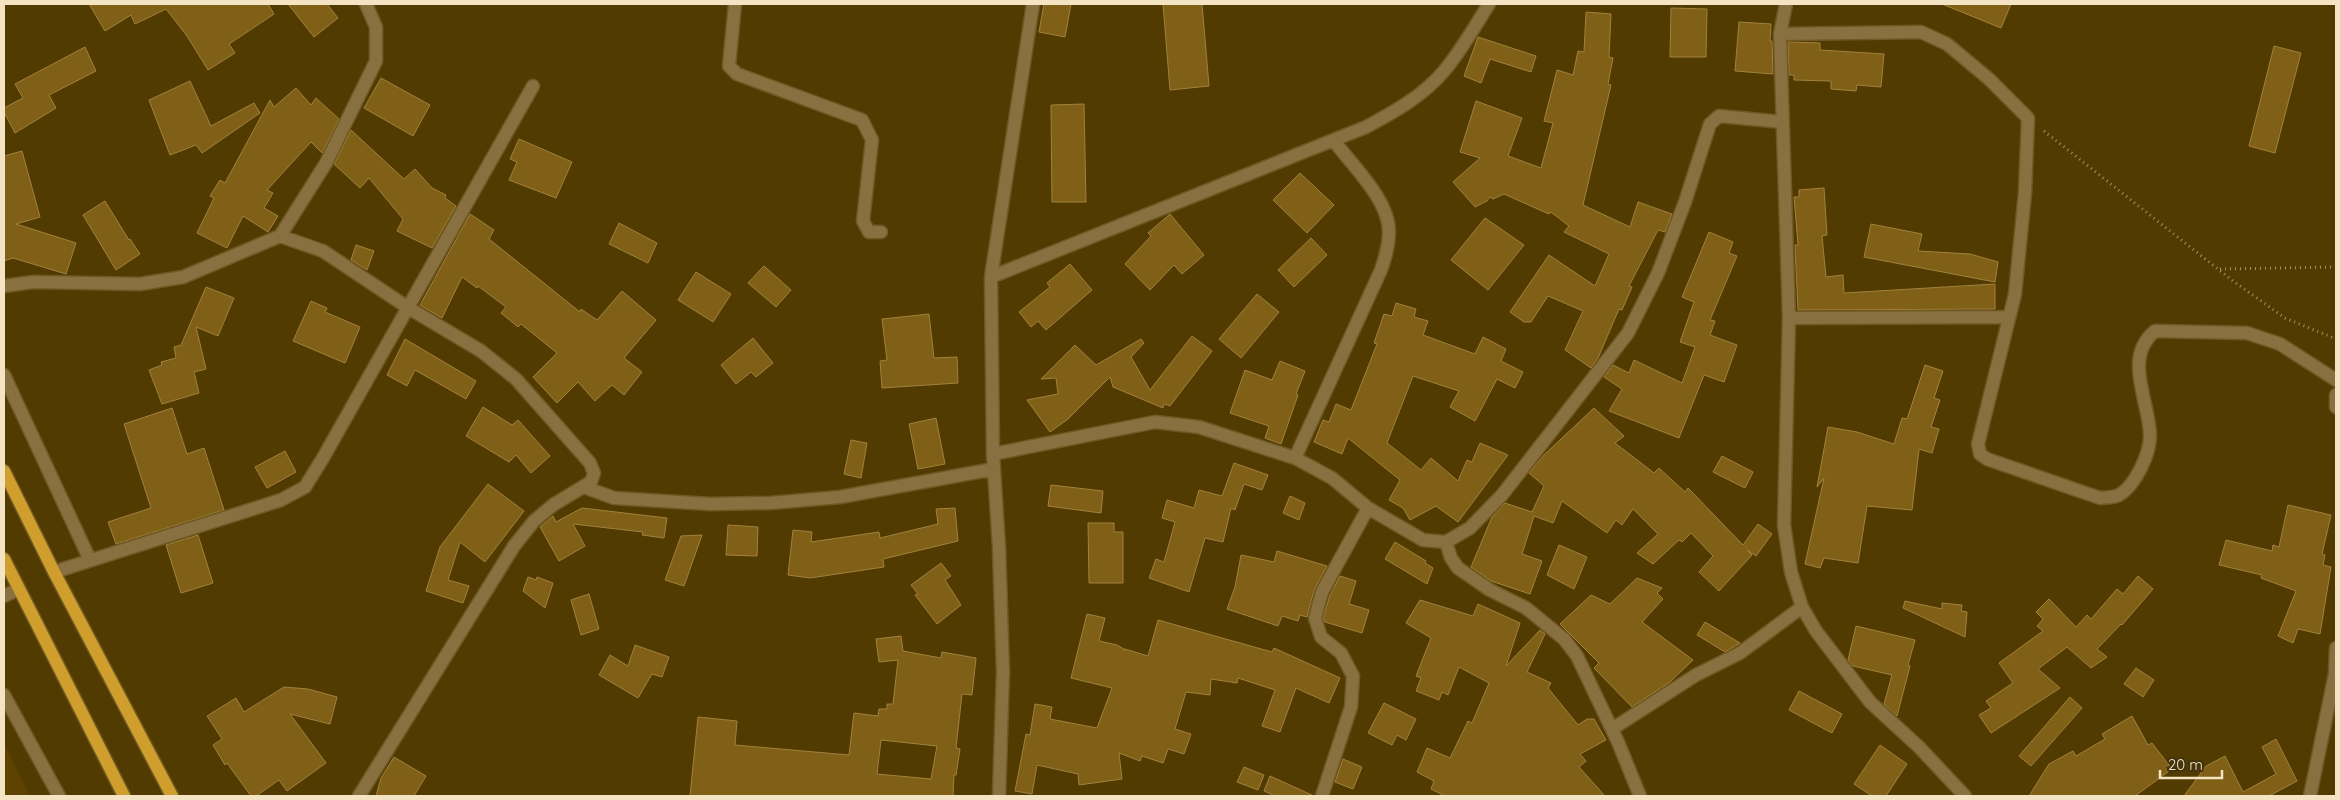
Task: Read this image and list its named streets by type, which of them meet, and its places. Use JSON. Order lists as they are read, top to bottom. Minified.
{"scale_bar":"20 m"}
